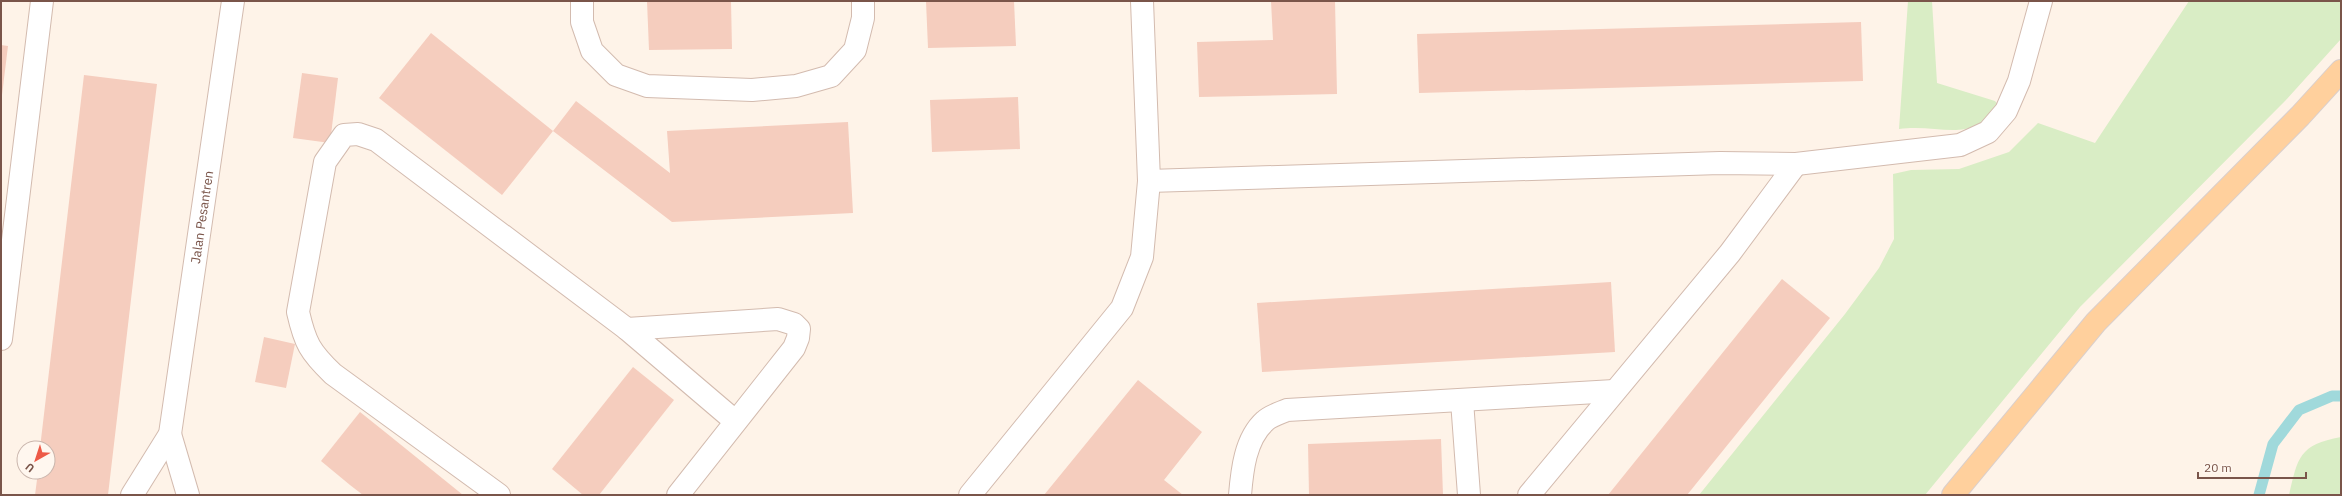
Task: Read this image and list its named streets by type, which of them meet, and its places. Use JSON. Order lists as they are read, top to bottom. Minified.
{"streets":{"street":["Jalan Pesantren"]},"scale_bar":"20 m","north":"bottom left"}
